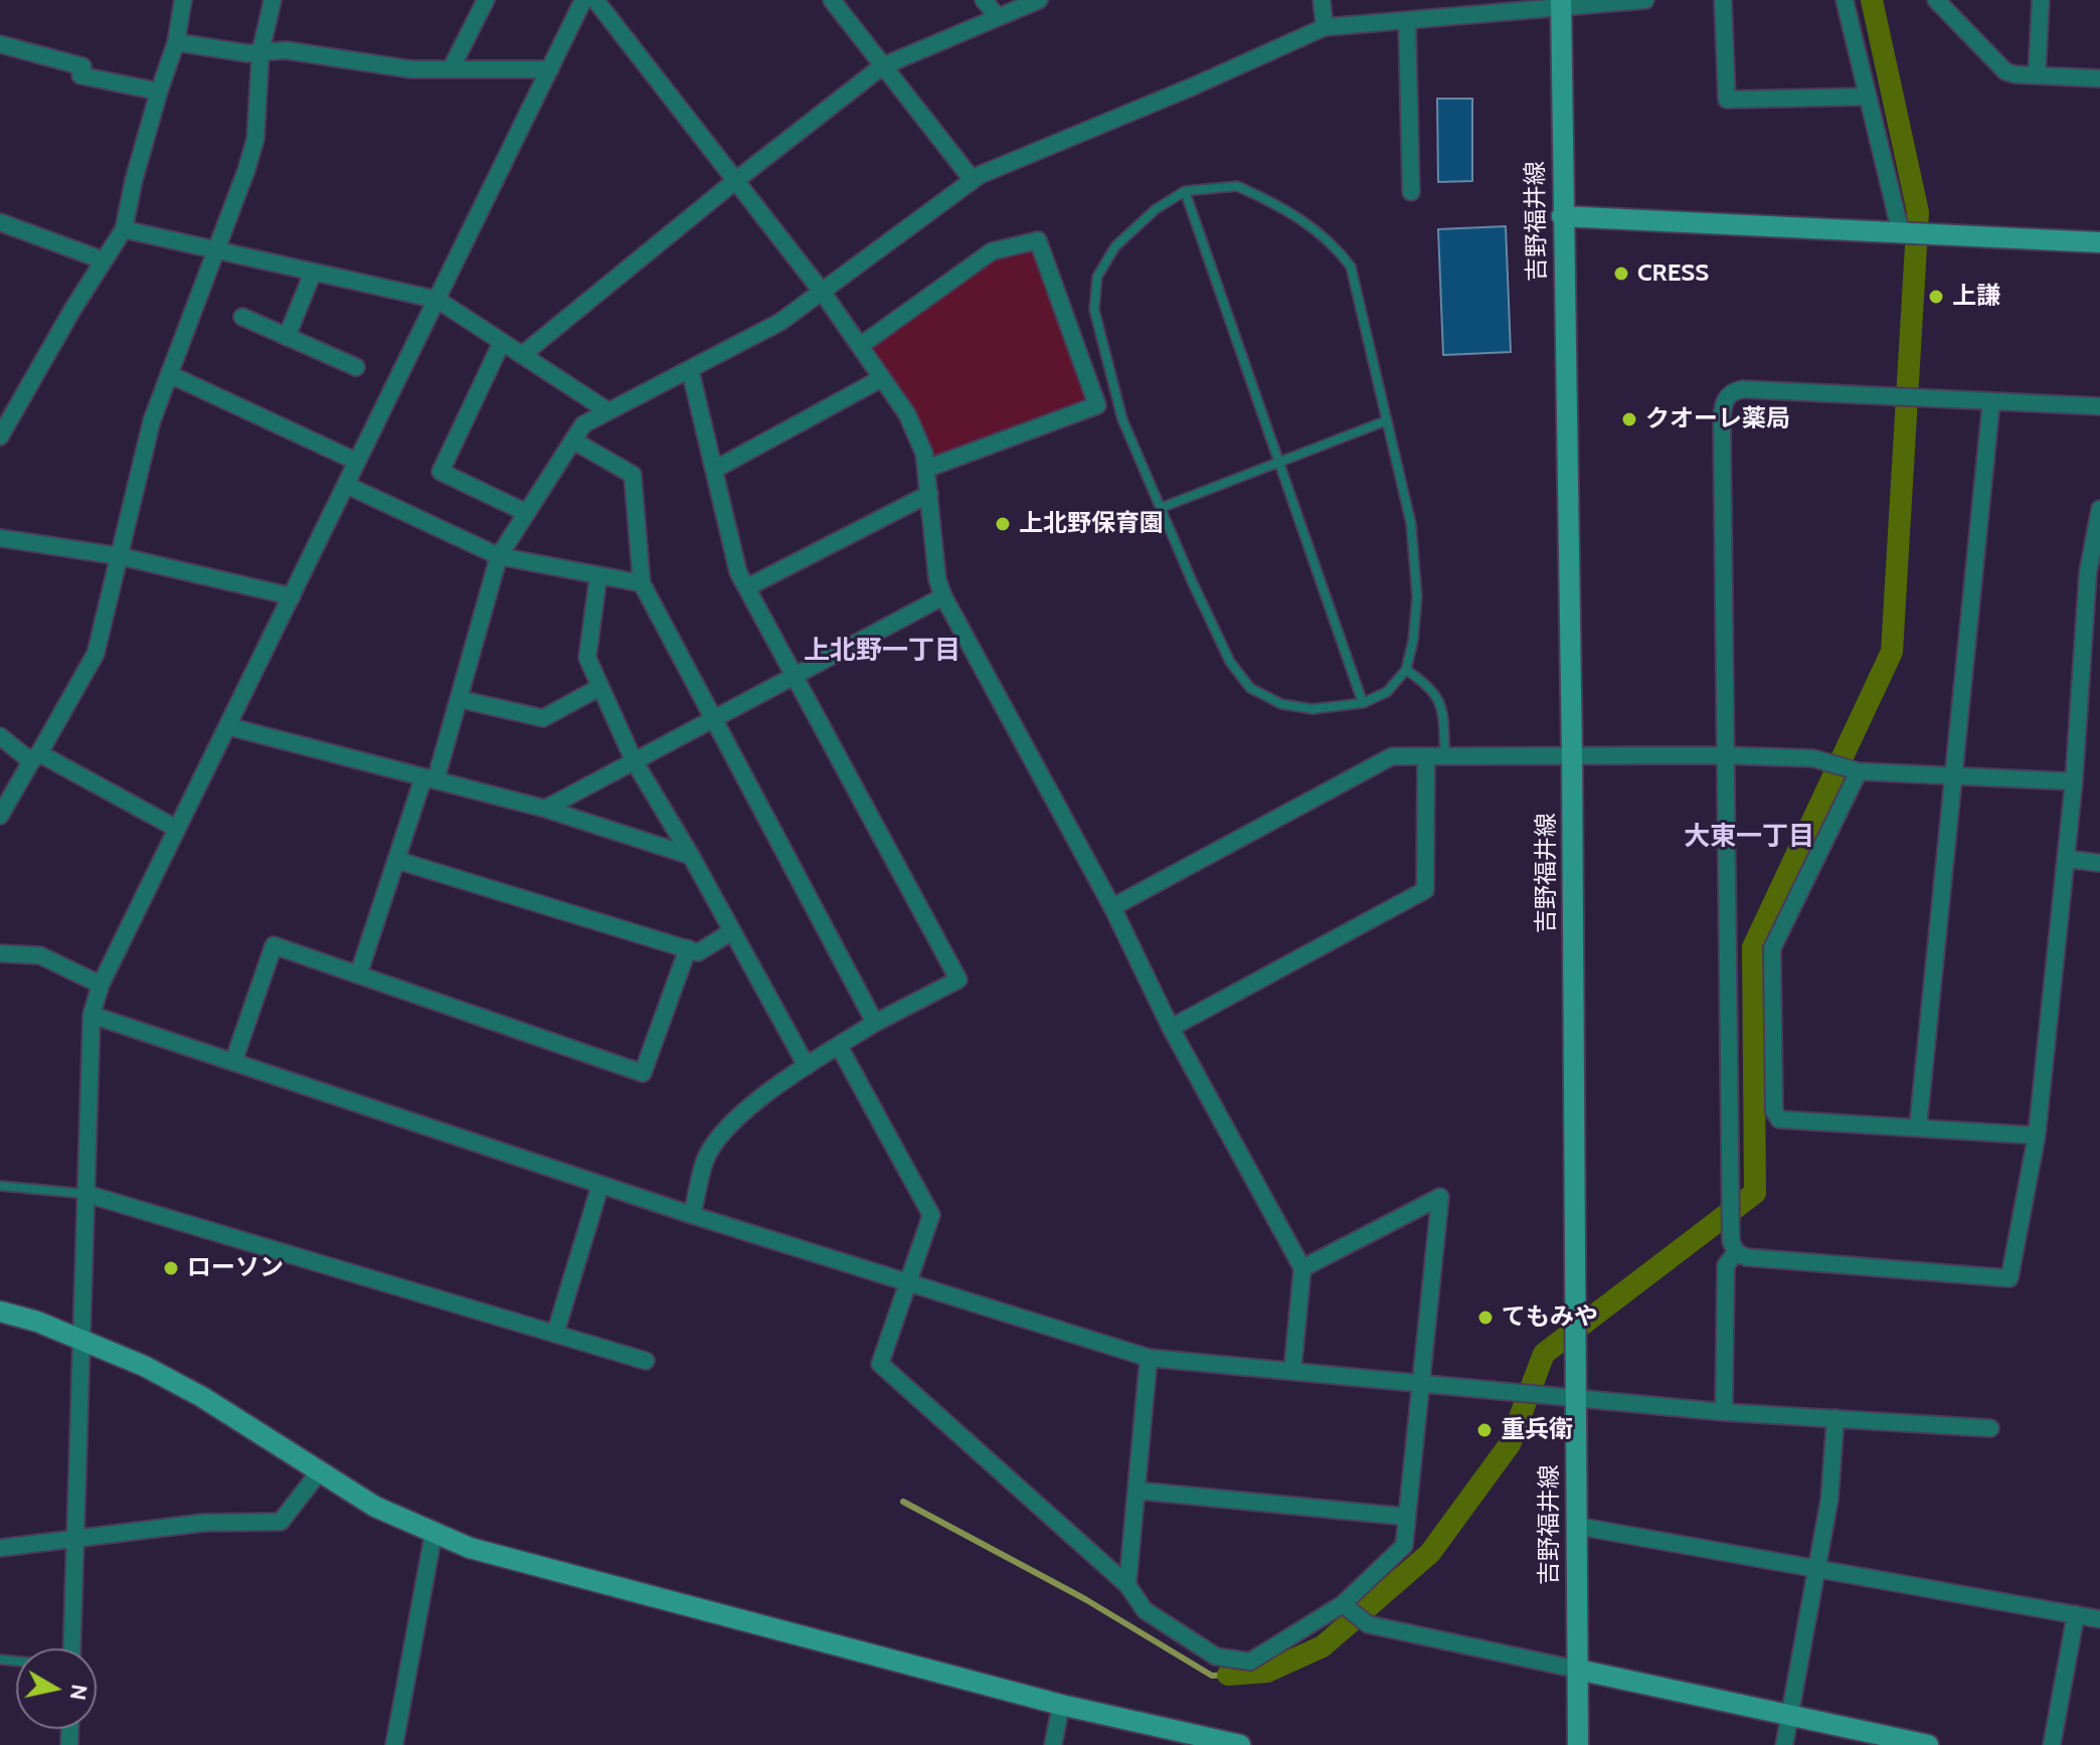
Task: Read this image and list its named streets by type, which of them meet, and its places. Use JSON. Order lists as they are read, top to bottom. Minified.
{"streets":{"street":["吉野福井線"]},"districts":["上北野一丁目","大東一丁目"],"places":["CRESS","上謙","クオーレ薬局","上北野保育園","ローソン","てもみや","重兵衛"],"north":"right"}
